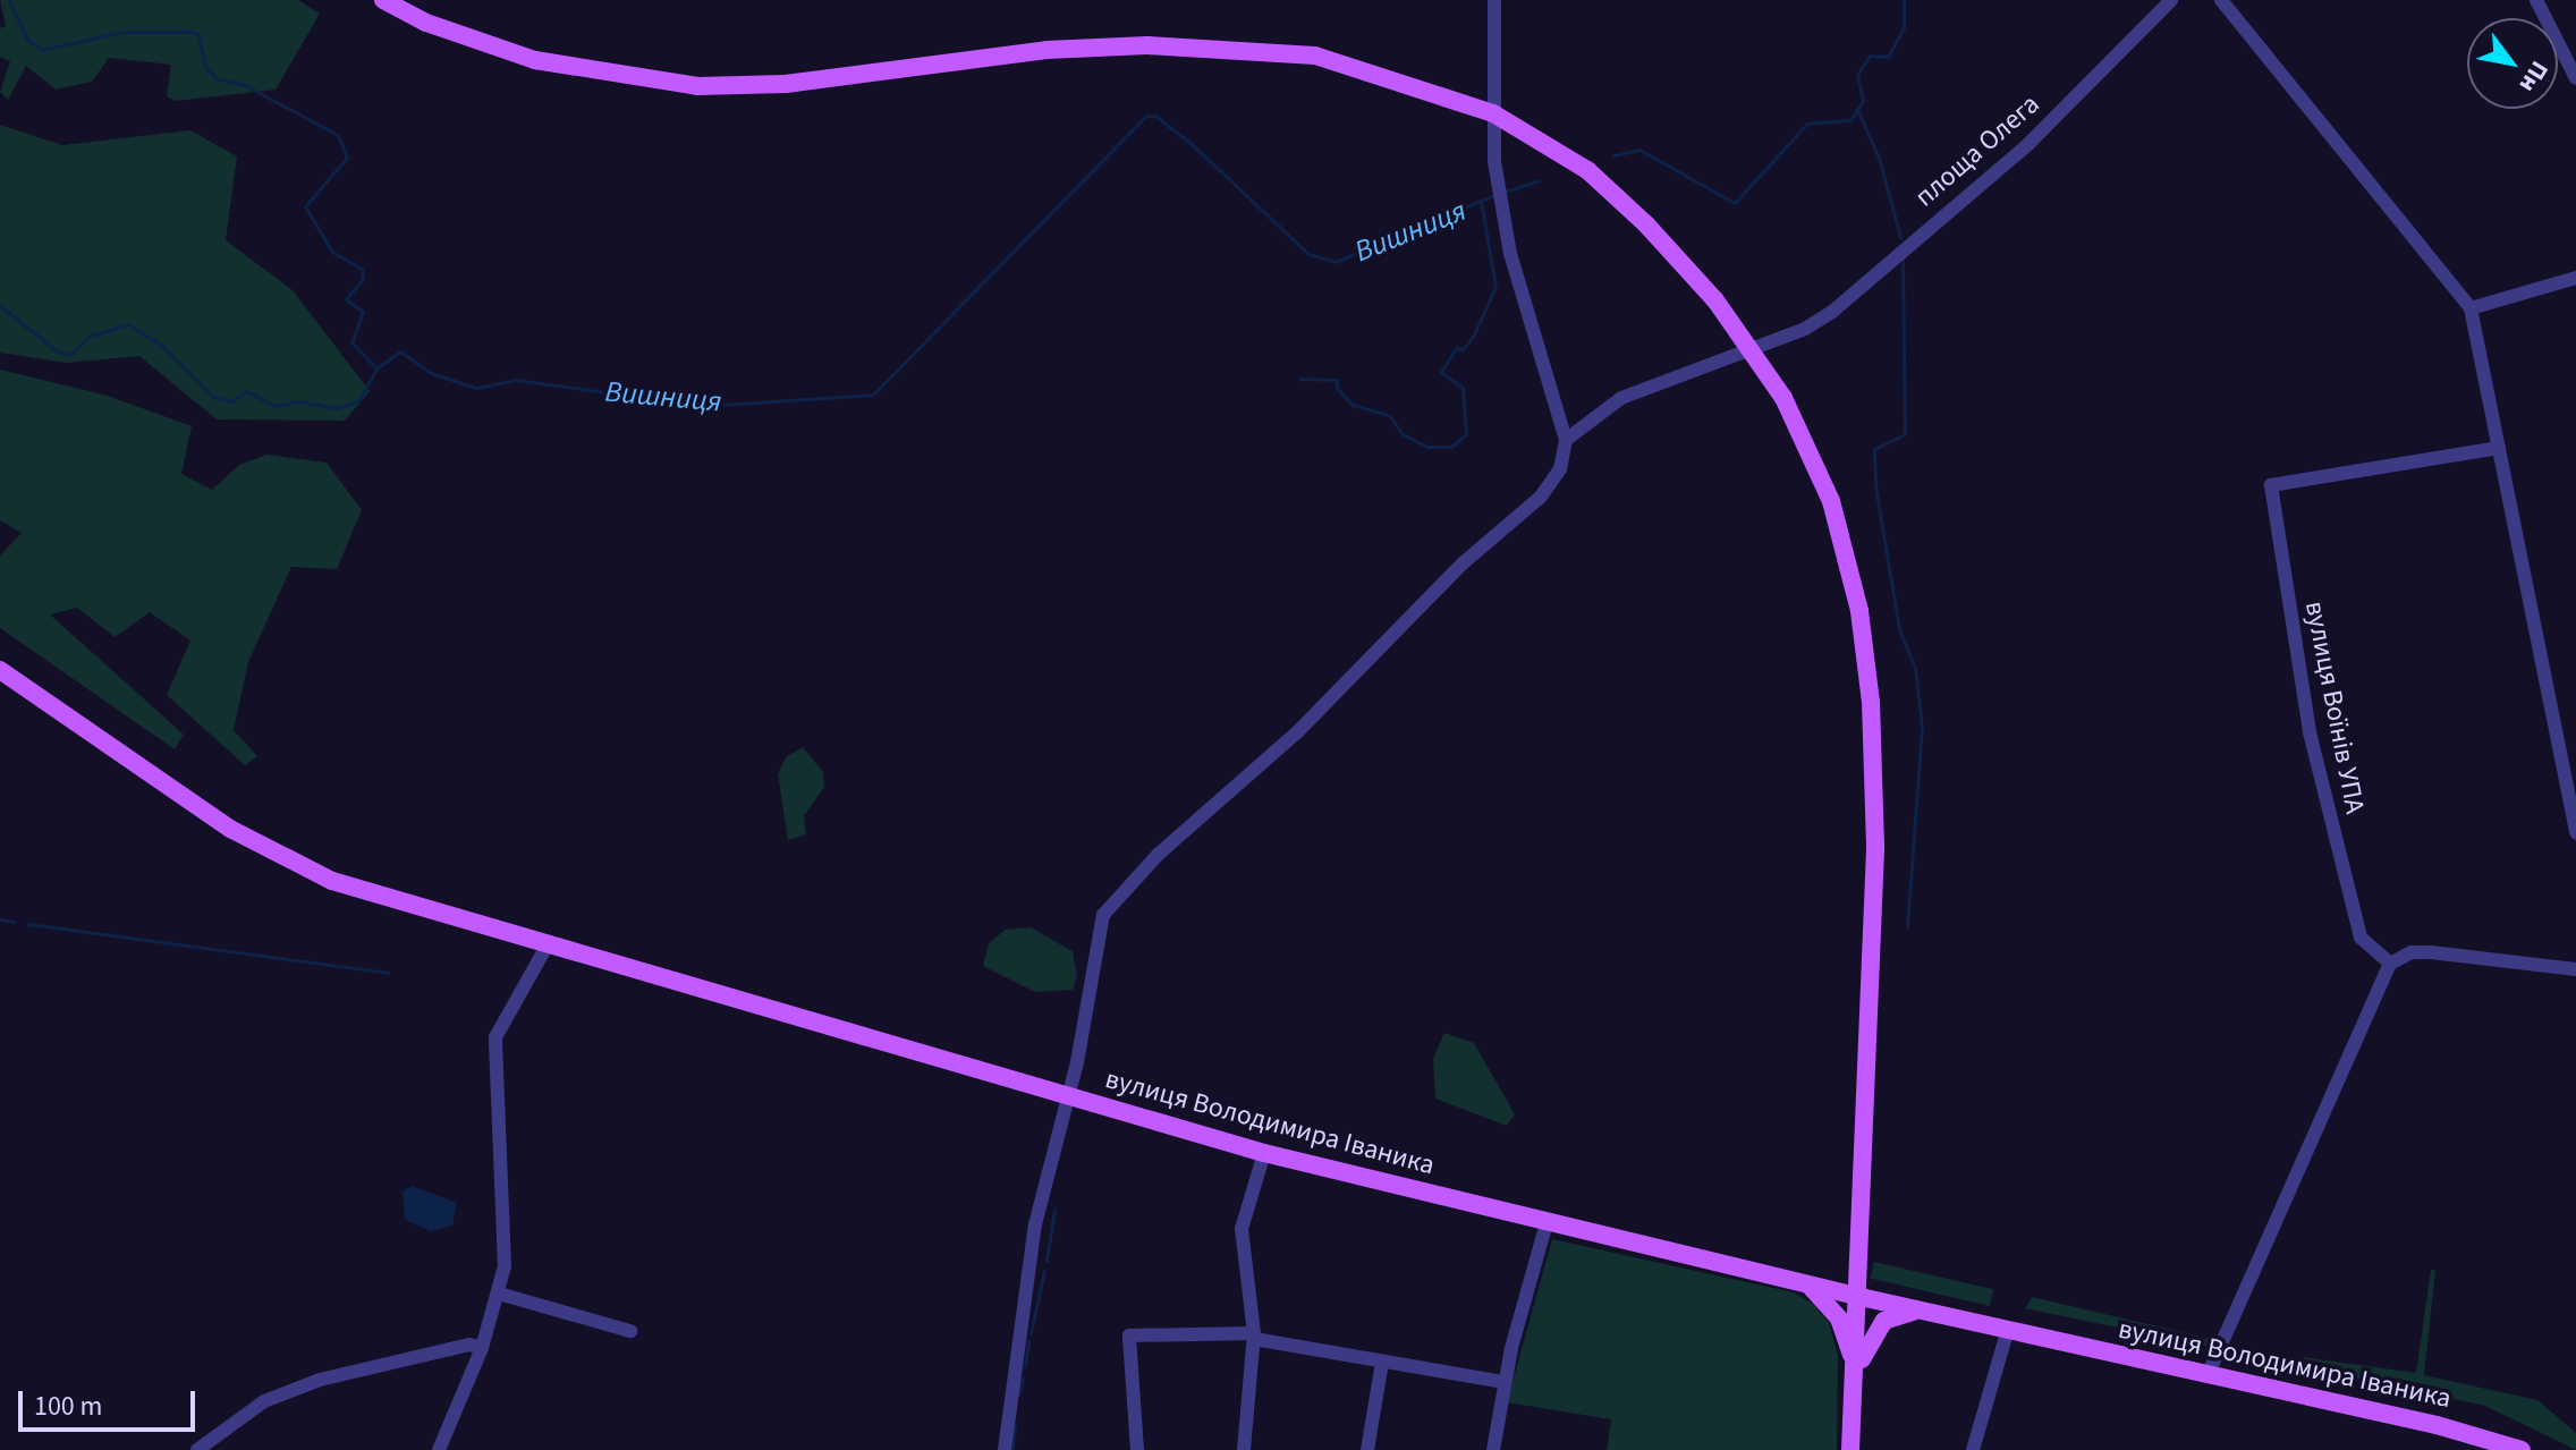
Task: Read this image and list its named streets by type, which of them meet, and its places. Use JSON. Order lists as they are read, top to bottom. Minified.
{"streets":{"main road":["вулиця Володимира Іваника"],"street":["площа Олега","вулиця Воїнів УПА"]},"water":["Вишниця"],"scale_bar":"100 m","north":"bottom right"}
